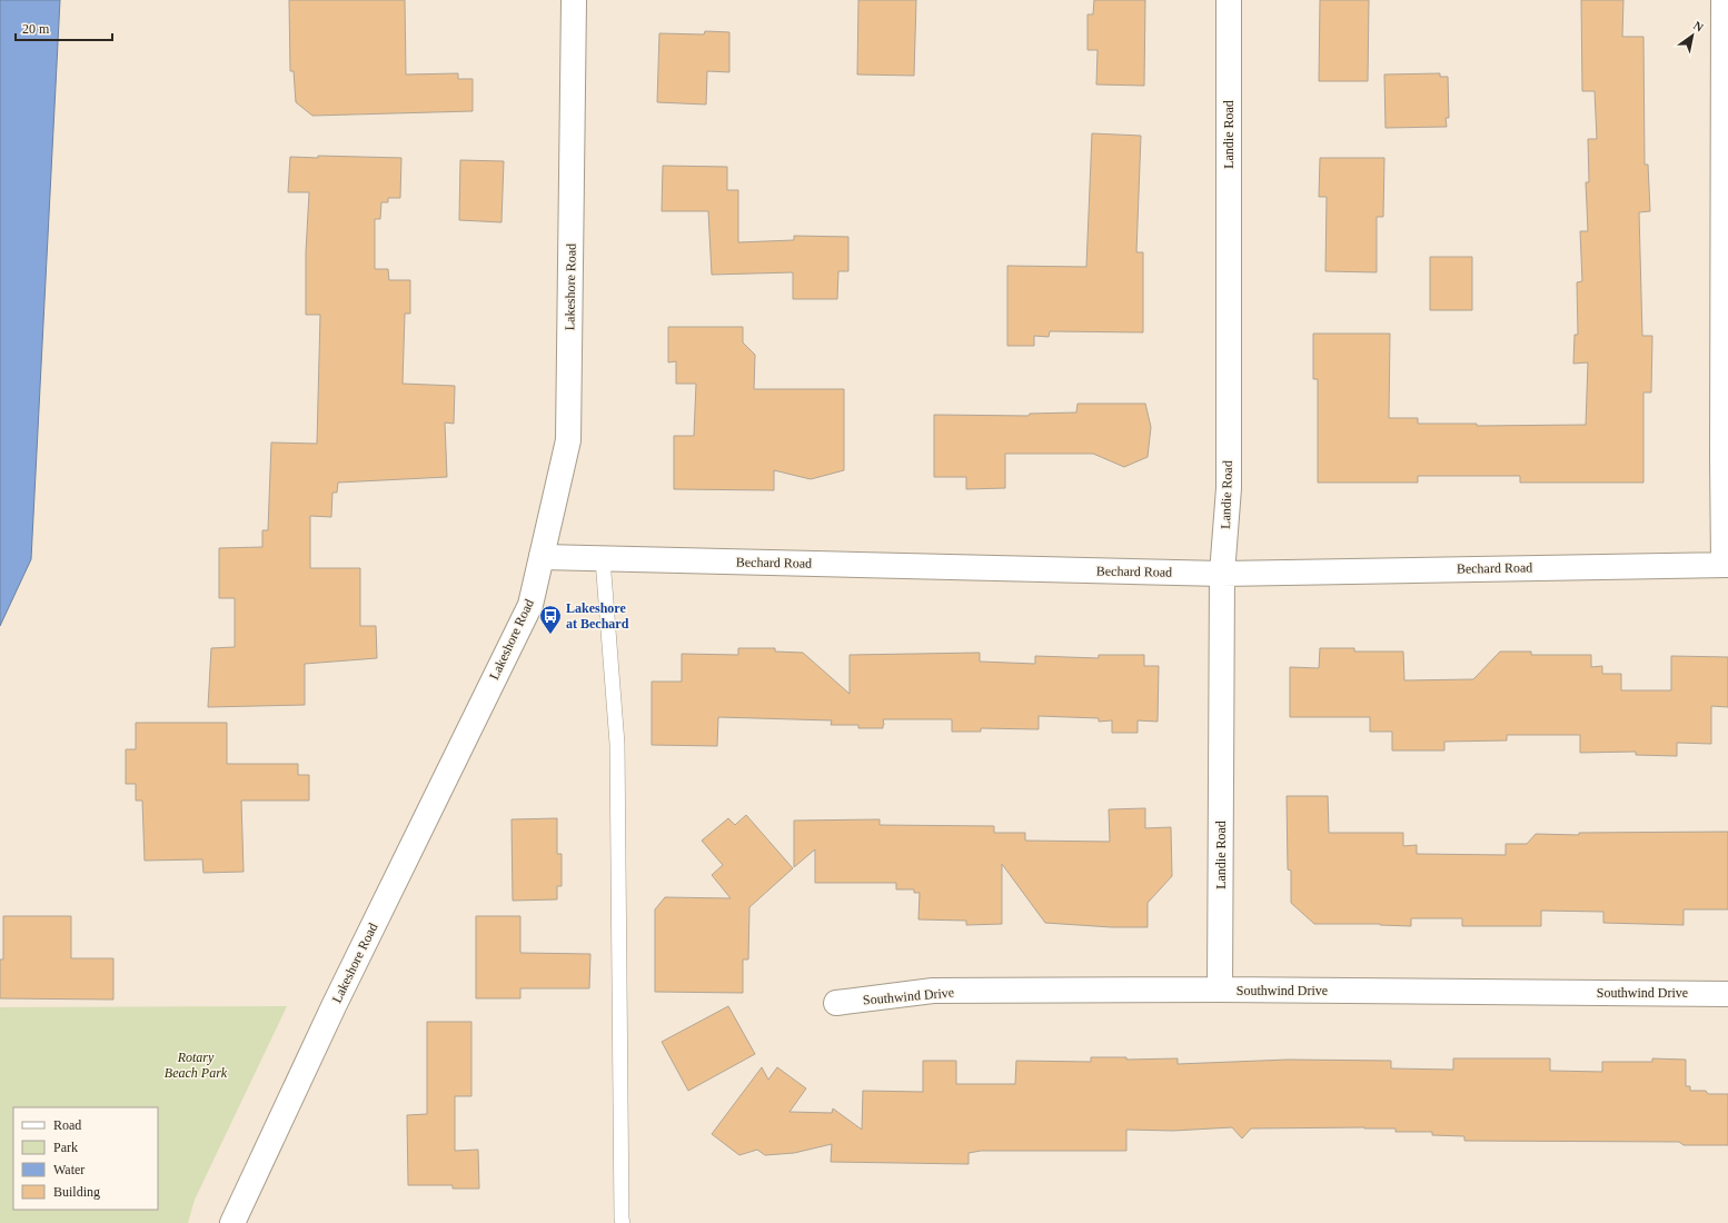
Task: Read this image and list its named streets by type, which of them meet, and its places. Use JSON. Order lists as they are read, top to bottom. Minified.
{"streets":{"street":["Landie Road","Lakeshore Road","Bechard Road","Southwind Drive"]},"crossings":[["Landie Road","Bechard Road"],["Landie Road","Southwind Drive"],["Lakeshore Road","Bechard Road"]],"parks":["Rotary Beach Park"],"places":{"bus stop":["Lakeshore at Bechard"]},"legend":["Road","Park","Water","Building"],"scale_bar":"20 m","north":"top right"}
